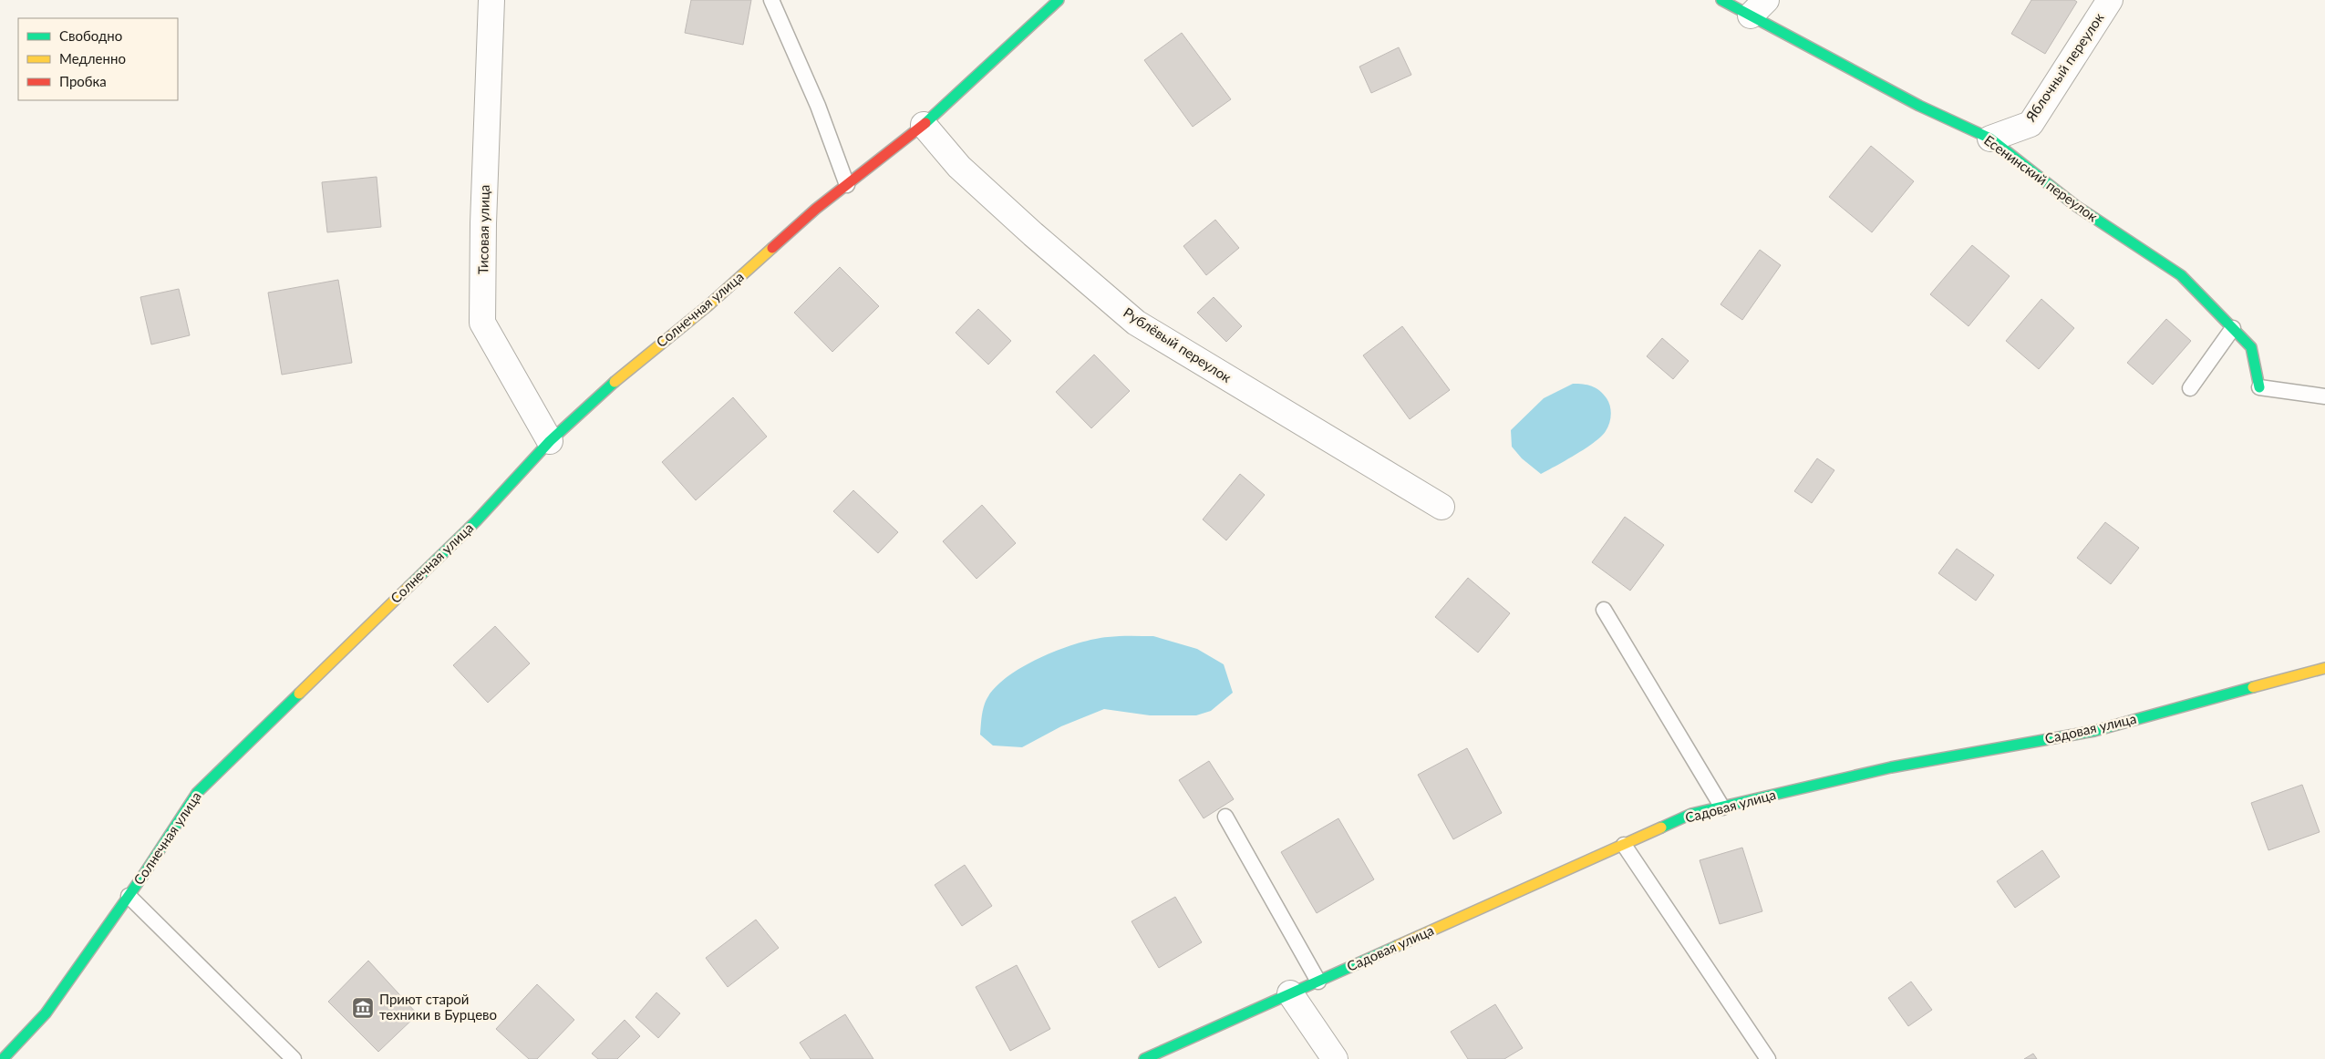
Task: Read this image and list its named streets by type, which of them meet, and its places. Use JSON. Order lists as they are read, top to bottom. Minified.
{"streets":{"street":["Яблочный переулок","Есенинский переулок","Тисовая улица","Солнечная улица","Рублёвый переулок","Садовая улица"]},"crossings":[["Яблочный переулок","Есенинский переулок"],["Тисовая улица","Солнечная улица"],["Солнечная улица","Рублёвый переулок"]],"places":{"museum":["Приют старой техники в Бурцево"]},"legend":["Свободно","Медленно","Пробка"]}
